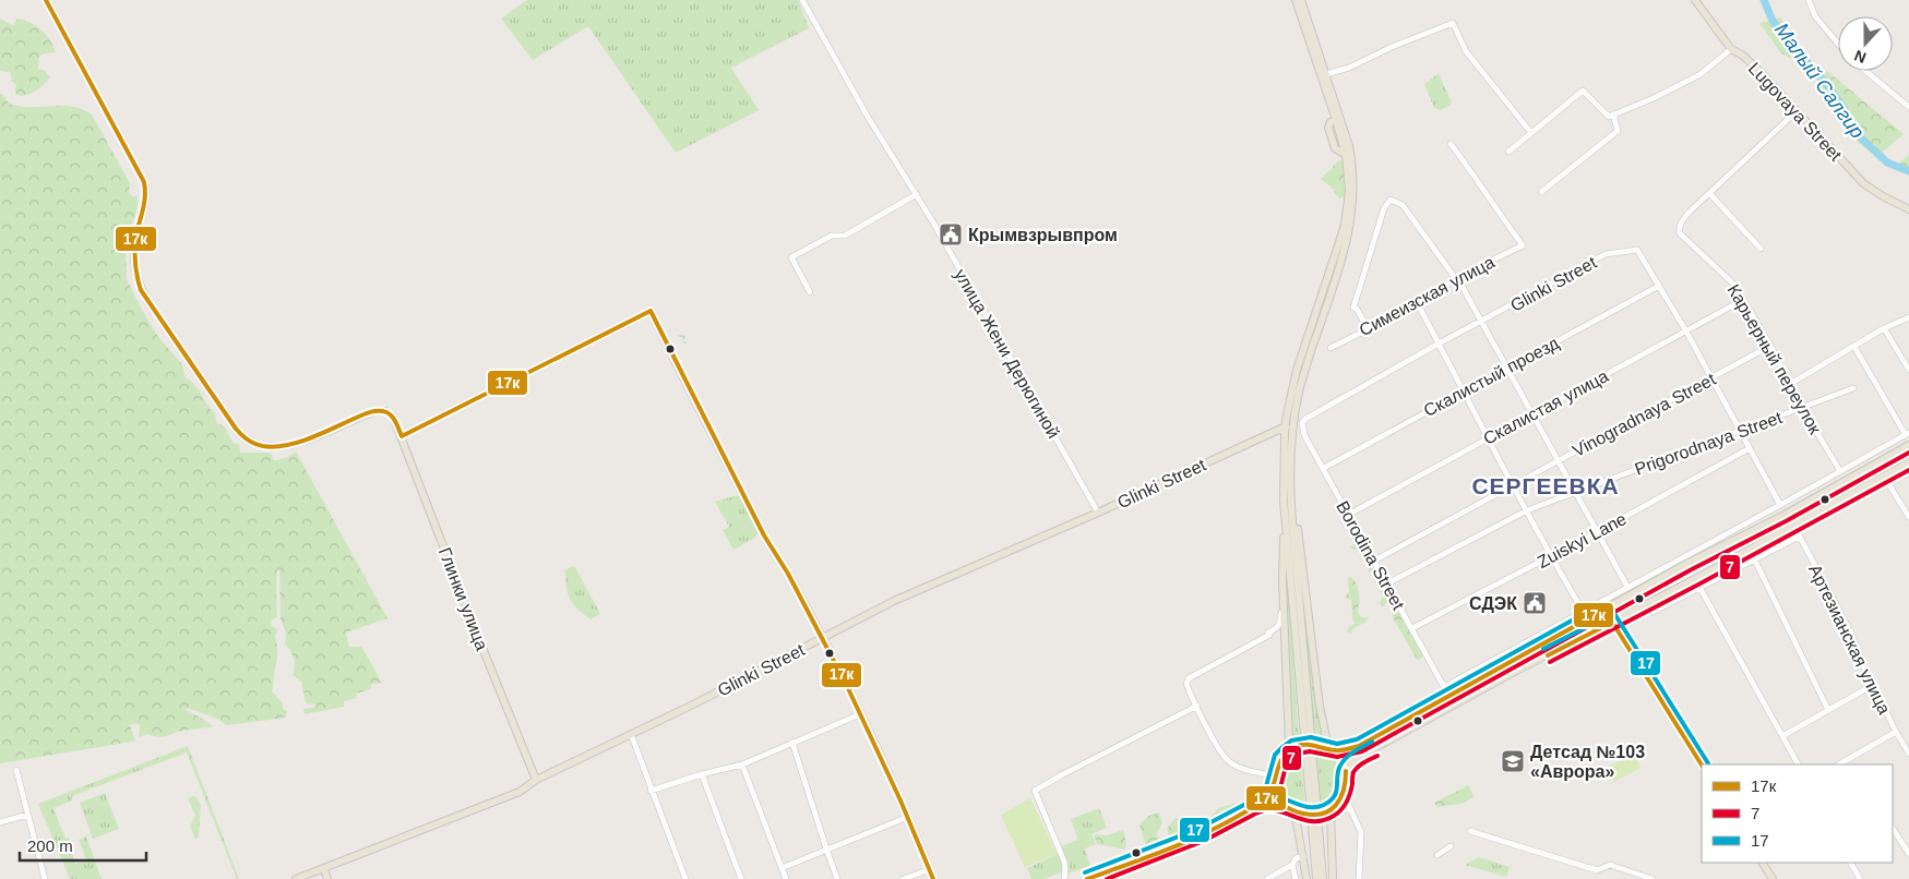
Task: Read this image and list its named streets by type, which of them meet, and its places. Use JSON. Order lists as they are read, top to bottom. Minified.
{"streets":{"main road":["Lugovaya Street","Glinki Street","Глинки улица"],"street":["Симеизская улица","улица Жени Дерюгиной","Карьерный переулок","Скалистый проезд","Скалистая улица","Vinogradnaya Street","Prigorodnaya Street","Zuiskyi Lane","Borodina Street","Артезианская улица"]},"crossings":[["Glinki Street","улица Жени Дерюгиной"],["Glinki Street","Скалистый проезд"],["Glinki Street","Borodina Street"],["Glinki Street","Глинки улица"],["Карьерный переулок","Скалистая улица"],["Карьерный переулок","Vinogradnaya Street"],["Карьерный переулок","Prigorodnaya Street"],["Скалистый проезд","Borodina Street"],["Скалистая улица","Borodina Street"],["Vinogradnaya Street","Borodina Street"],["Prigorodnaya Street","Borodina Street"],["Zuiskyi Lane","Borodina Street"]],"districts":["СЕРГЕЕВКА"],"water":["Малый Салгир"],"places":{"public building":["Крымвзрывпром","СДЭК"],"school or university":["Детсад №103 «Аврора»"]},"lines":["transit line 17к","transit line 7","transit line 17"],"legend":["17к","7","17"],"scale_bar":"200 m","north":"bottom"}
